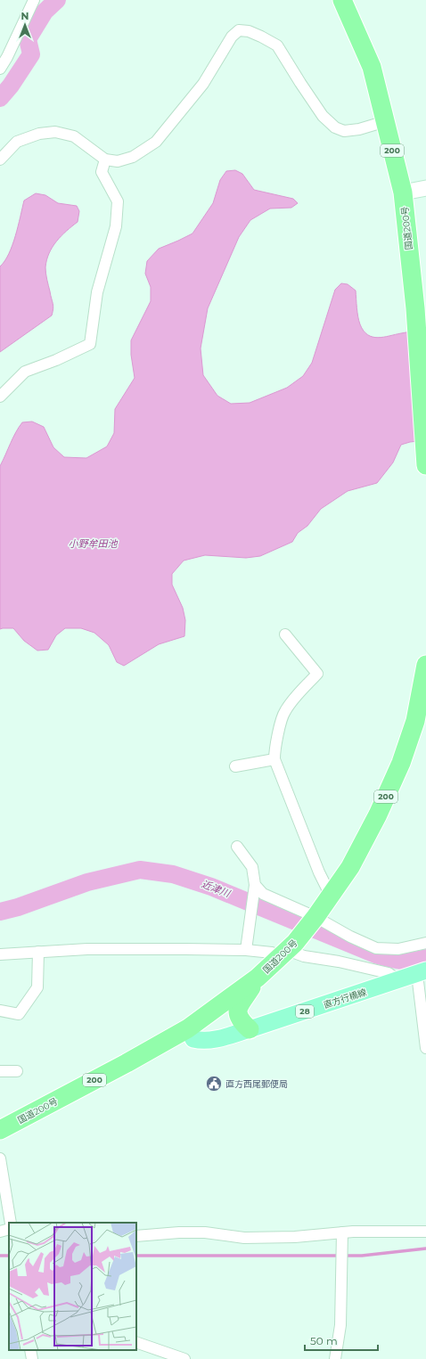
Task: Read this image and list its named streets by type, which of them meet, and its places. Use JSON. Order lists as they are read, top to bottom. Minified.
{"streets":{"highway":["200","国道200号"],"main road":["直方行橋線","28"]},"crossings":[["国道200号","直方行橋線"]],"water":["小野牟田池","近津川"],"places":{"public building":["直方西尾郵便局"]},"scale_bar":"50 m","north":"top"}
